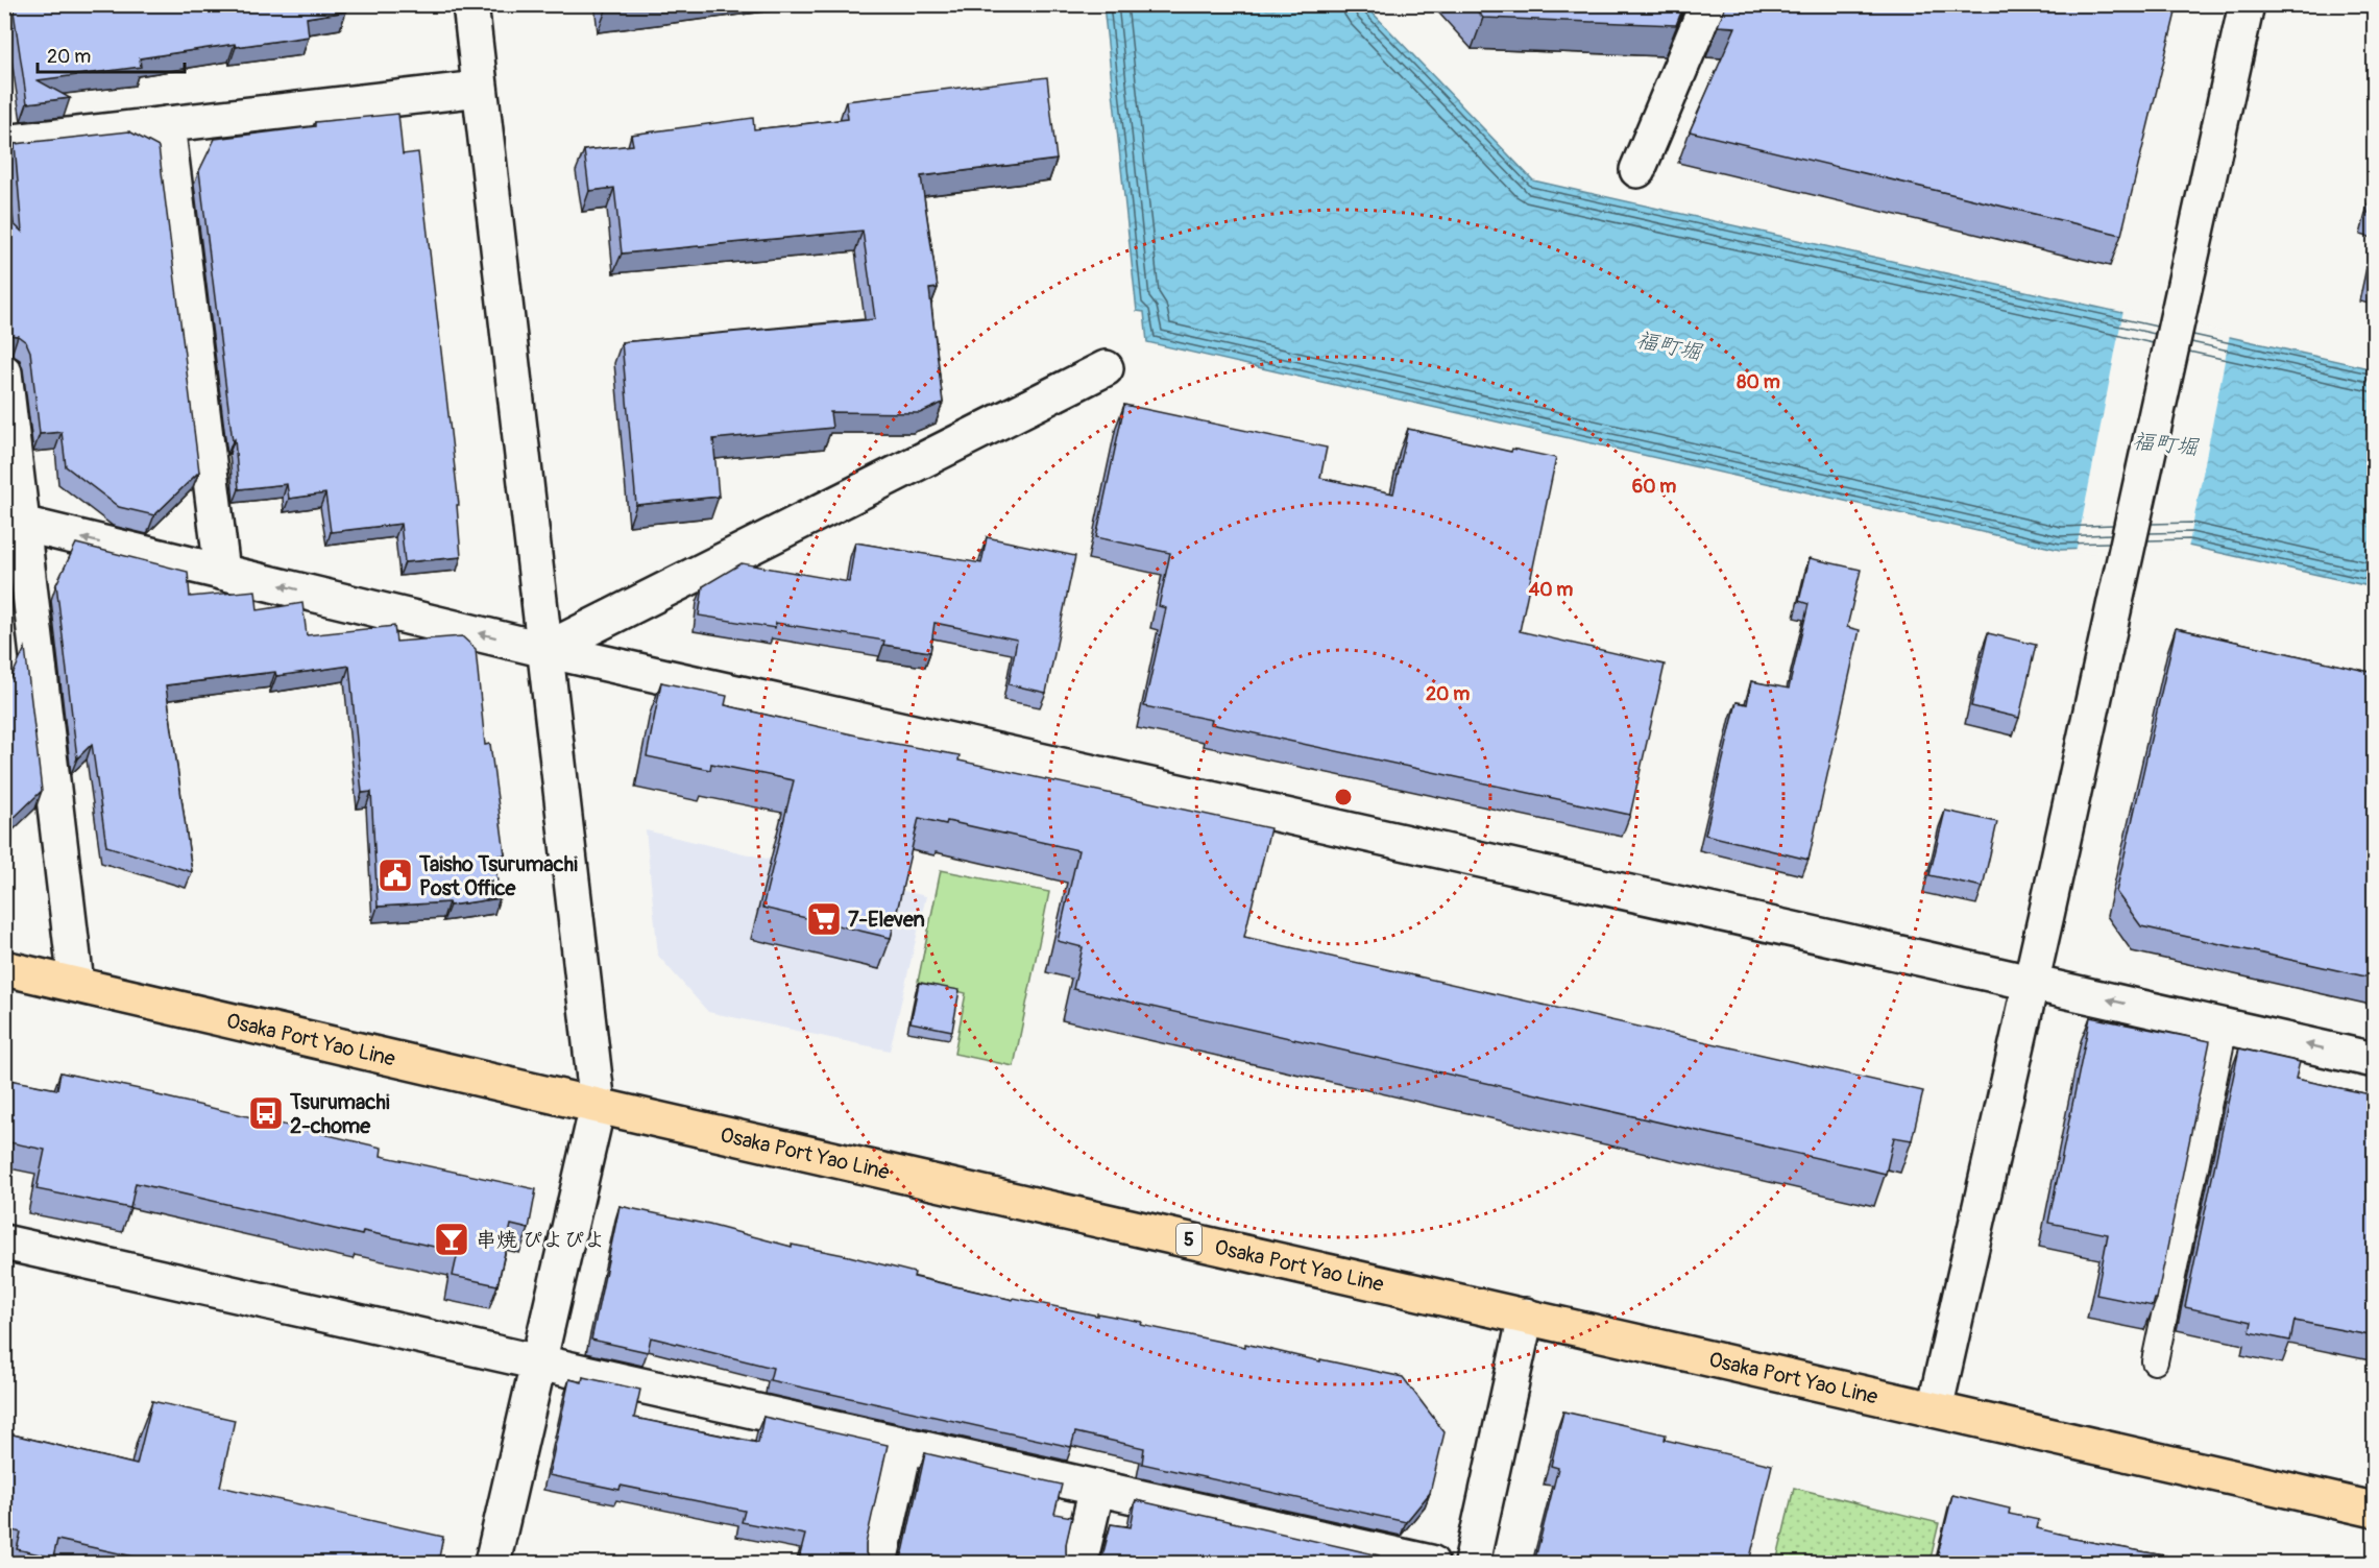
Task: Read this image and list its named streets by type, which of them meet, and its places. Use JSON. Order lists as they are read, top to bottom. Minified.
{"streets":{"main road":["Osaka Port Yao Line","5"]},"water":["福町堀"],"places":{"public building":["Taisho Tsurumachi Post Office"],"supermarket":["7-Eleven"],"bus stop":["Tsurumachi 2-chome"],"bar":["串焼 ぴよぴよ"]},"scale_bar":"20 m","rings":["80 m","60 m","40 m","20 m"]}
